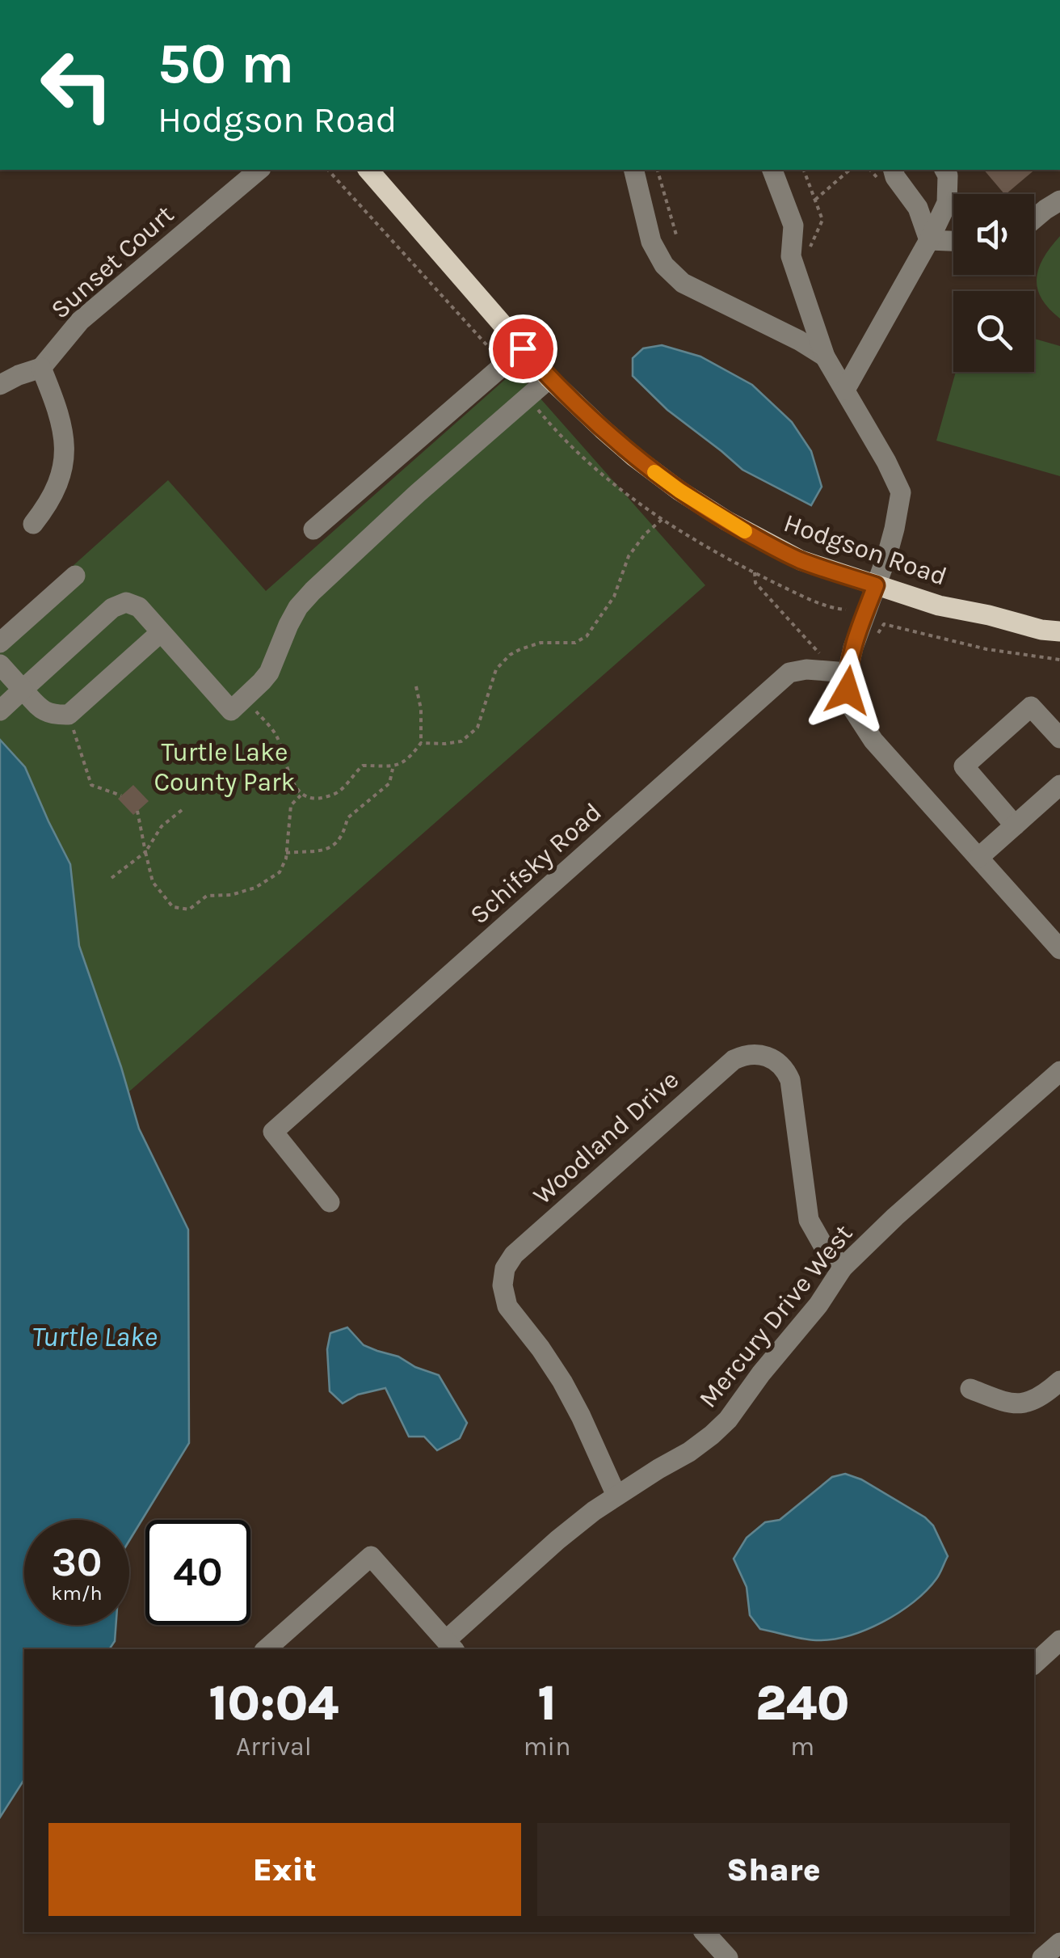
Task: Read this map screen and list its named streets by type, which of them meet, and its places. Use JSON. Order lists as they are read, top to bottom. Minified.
{"streets":{"main road":["Hodgson Road"],"street":["Sunset Court","Schifsky Road","Woodland Drive","Mercury Drive West"]},"crossings":[["Woodland Drive","Mercury Drive West"]],"water":["Turtle Lake"],"parks":["Turtle Lake County Park"],"page":{"turn":["50 m","Hodgson Road"],"speed":"30 km/h","limit":"40","eta":["10:04","Arrival","1","min","240","m"],"buttons":["Exit","Share"]}}
